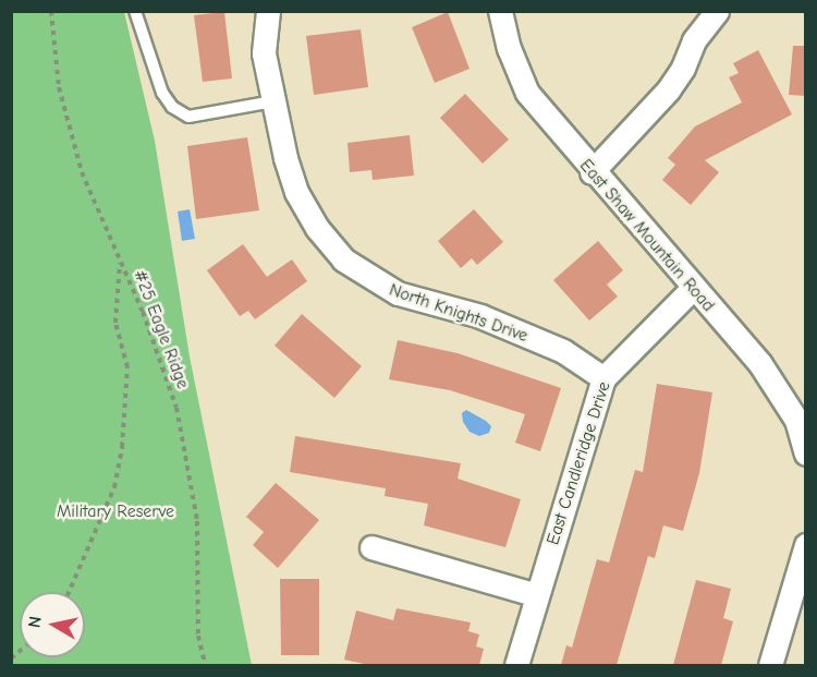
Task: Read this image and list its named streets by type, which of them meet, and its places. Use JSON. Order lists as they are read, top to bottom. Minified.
{"streets":{"street":["East Shaw Mountain Road","North Knights Drive","East Candleridge Drive"],"path":["#25 Eagle Ridge"]},"crossings":[["East Shaw Mountain Road","East Candleridge Drive"],["North Knights Drive","East Candleridge Drive"]],"parks":["Military Reserve"],"north":"left"}
